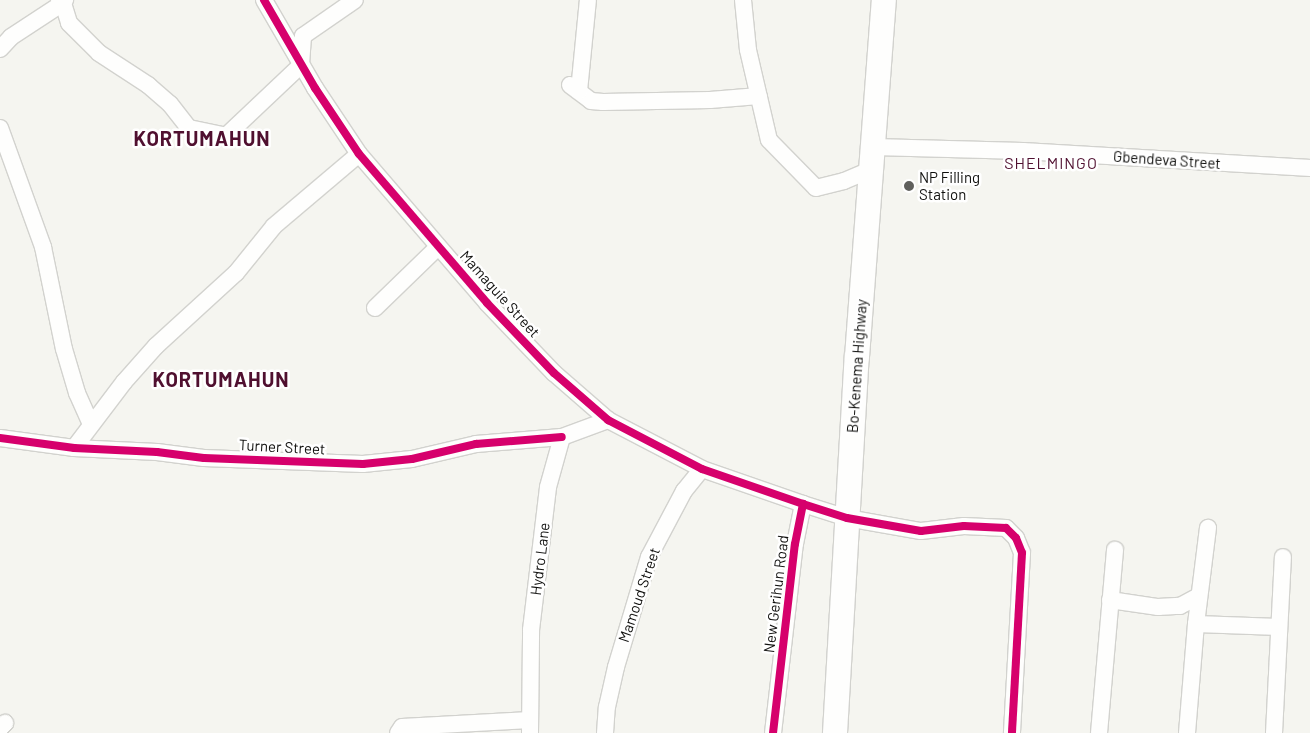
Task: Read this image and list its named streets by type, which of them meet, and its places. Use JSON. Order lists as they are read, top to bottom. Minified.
{"streets":{"highway":["Bo-Kenema Highway"],"street":["Gbendeva Street","Mamaguie Street","Turner Street","Hydro Lane","New Gerihun Road","Mamoud Street"]},"crossings":[["Gbendeva Street","Bo-Kenema Highway"],["Mamaguie Street","New Gerihun Road"],["Mamaguie Street","Mamoud Street"],["Turner Street","Hydro Lane"]],"districts":["KORTUMAHUN","SHELMINGO","KORTUMAHUN"],"places":["NP Filling Station"]}
